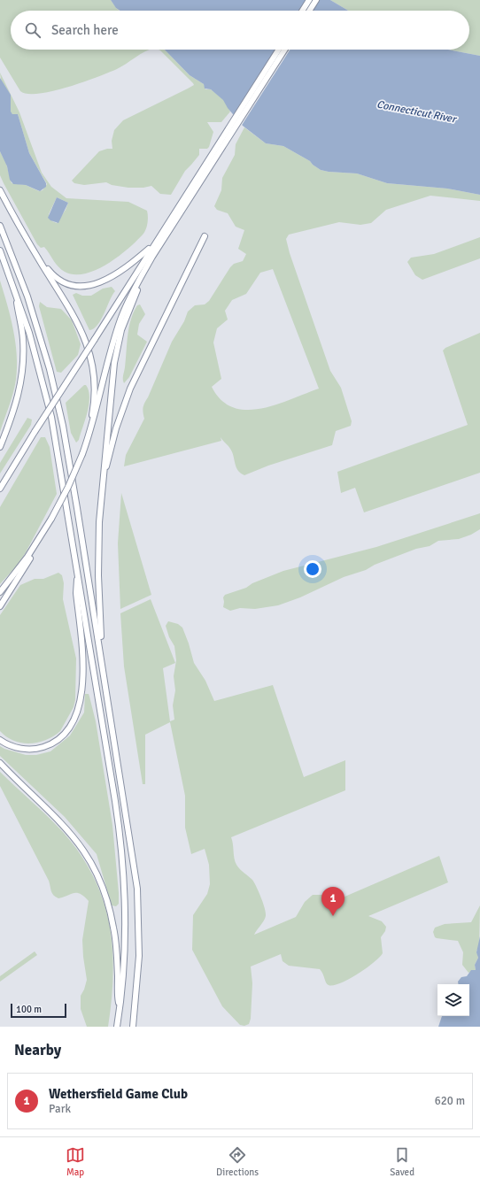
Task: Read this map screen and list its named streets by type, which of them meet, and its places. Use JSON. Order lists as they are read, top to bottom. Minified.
{"water":["Connecticut River"],"scale_bar":"100 m","page":{"search":"Search here","pins":"1","scale":"100 m","heading":"Nearby","list":[{"mark":"1","name":"Wethersfield Game Club","note":"Park","value":"620 m"}],"nav":["Map","Directions","Saved"]}}
